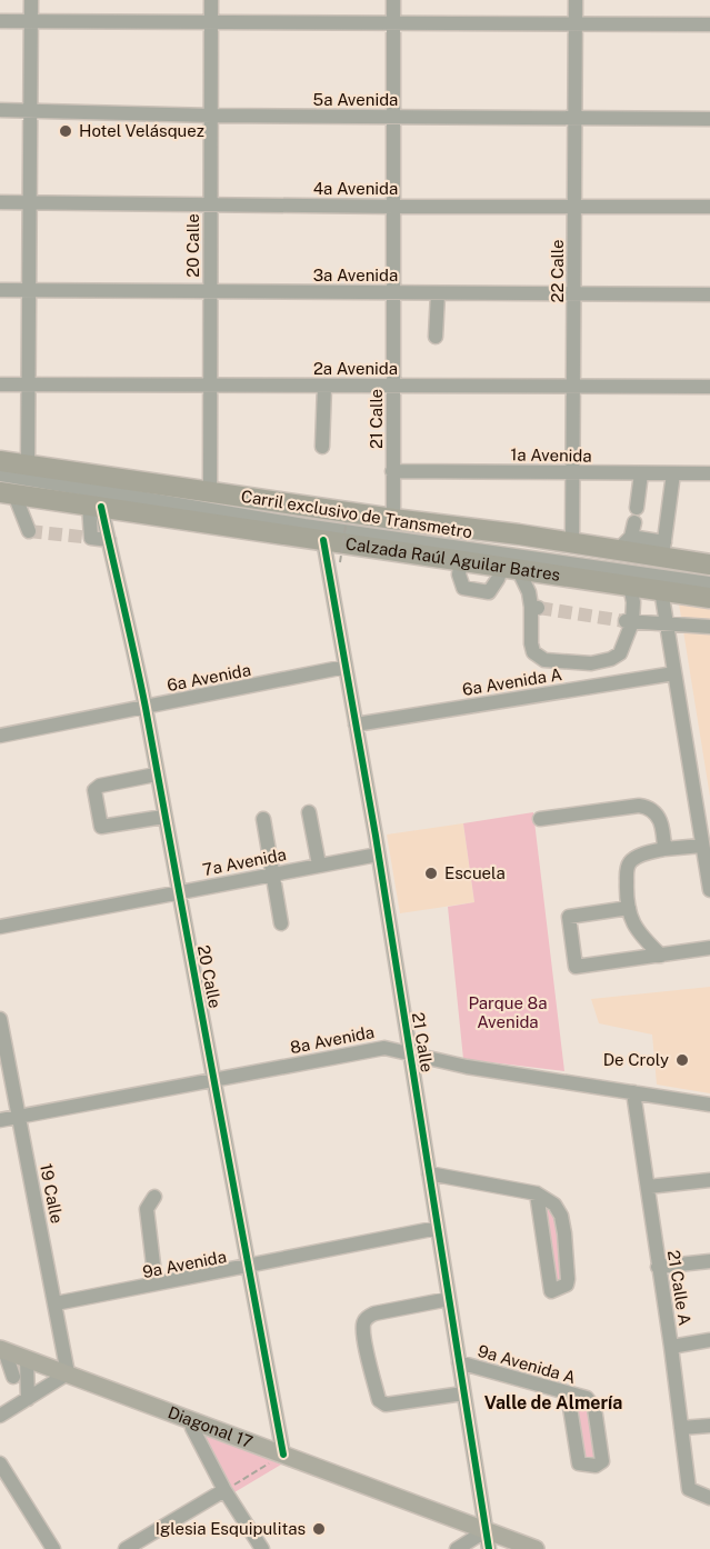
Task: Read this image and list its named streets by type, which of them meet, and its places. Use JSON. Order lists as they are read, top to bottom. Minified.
{"streets":{"highway":["Calzada Raúl Aguilar Batres"],"main road":["Diagonal 17"],"street":["5a Avenida","4a Avenida","20 Calle","22 Calle","3a Avenida","2a Avenida","21 Calle","1a Avenida","Carril exclusivo de Transmetro","6a Avenida","6a Avenida A","7a Avenida","8a Avenida","19 Calle","9a Avenida","21 Calle A","9a Avenida A"]},"crossings":[["5a Avenida","20 Calle"],["5a Avenida","22 Calle"],["5a Avenida","21 Calle"],["4a Avenida","20 Calle"],["4a Avenida","22 Calle"],["4a Avenida","21 Calle"],["20 Calle","3a Avenida"],["20 Calle","2a Avenida"],["20 Calle","Calzada Raúl Aguilar Batres"],["20 Calle","6a Avenida"],["20 Calle","7a Avenida"],["20 Calle","8a Avenida"],["20 Calle","9a Avenida"],["20 Calle","Diagonal 17"],["22 Calle","3a Avenida"],["22 Calle","2a Avenida"],["22 Calle","1a Avenida"],["22 Calle","Calzada Raúl Aguilar Batres"],["3a Avenida","21 Calle"],["2a Avenida","21 Calle"],["21 Calle","1a Avenida"],["21 Calle","Calzada Raúl Aguilar Batres"],["21 Calle","6a Avenida"],["21 Calle","6a Avenida A"],["21 Calle","7a Avenida"],["21 Calle","8a Avenida"],["21 Calle","9a Avenida"],["21 Calle","9a Avenida A"],["21 Calle","Diagonal 17"],["8a Avenida","19 Calle"],["8a Avenida","21 Calle A"],["19 Calle","9a Avenida"],["19 Calle","Diagonal 17"]],"districts":["Valle de Almería"],"parks":["Parque 8a Avenida"],"places":["Hotel Velásquez","Escuela","De Croly","Iglesia Esquipulitas"]}
